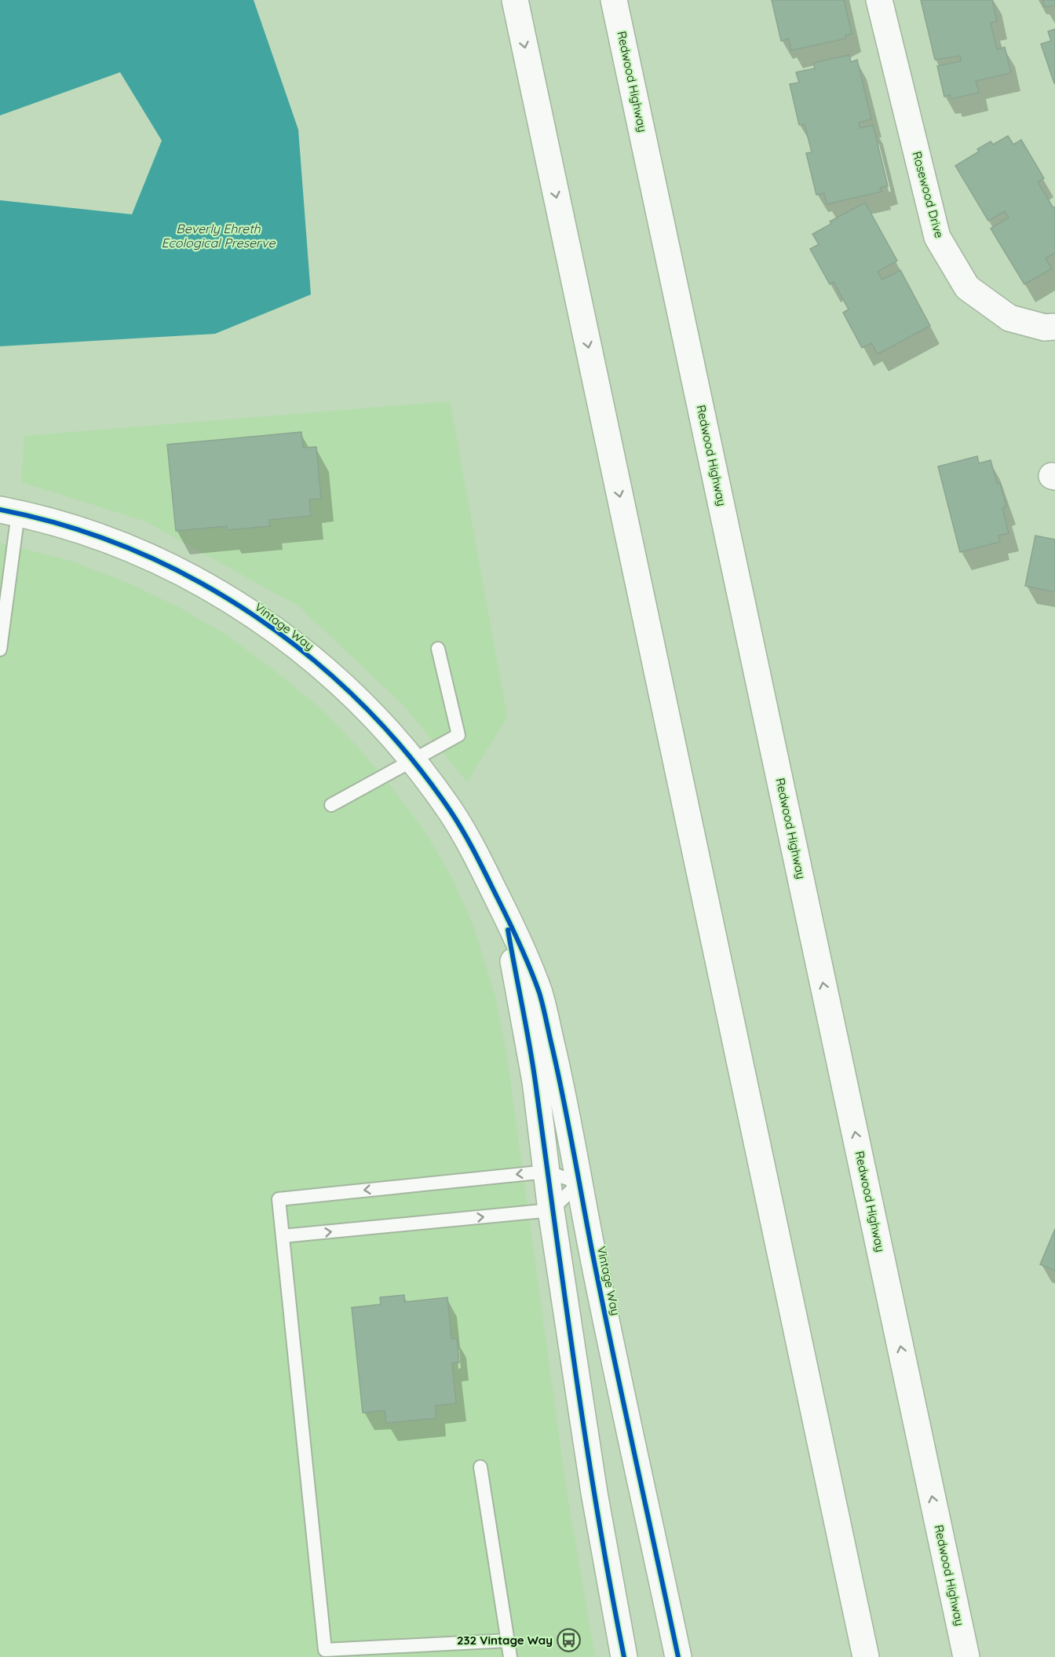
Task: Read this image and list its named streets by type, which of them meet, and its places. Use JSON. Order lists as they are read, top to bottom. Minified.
{"streets":{"main road":["Redwood Highway","Rosewood Drive","Vintage Way"]},"water":["Beverly Ehreth Ecological Preserve"],"places":{"bus stop":["232 Vintage Way"]}}
